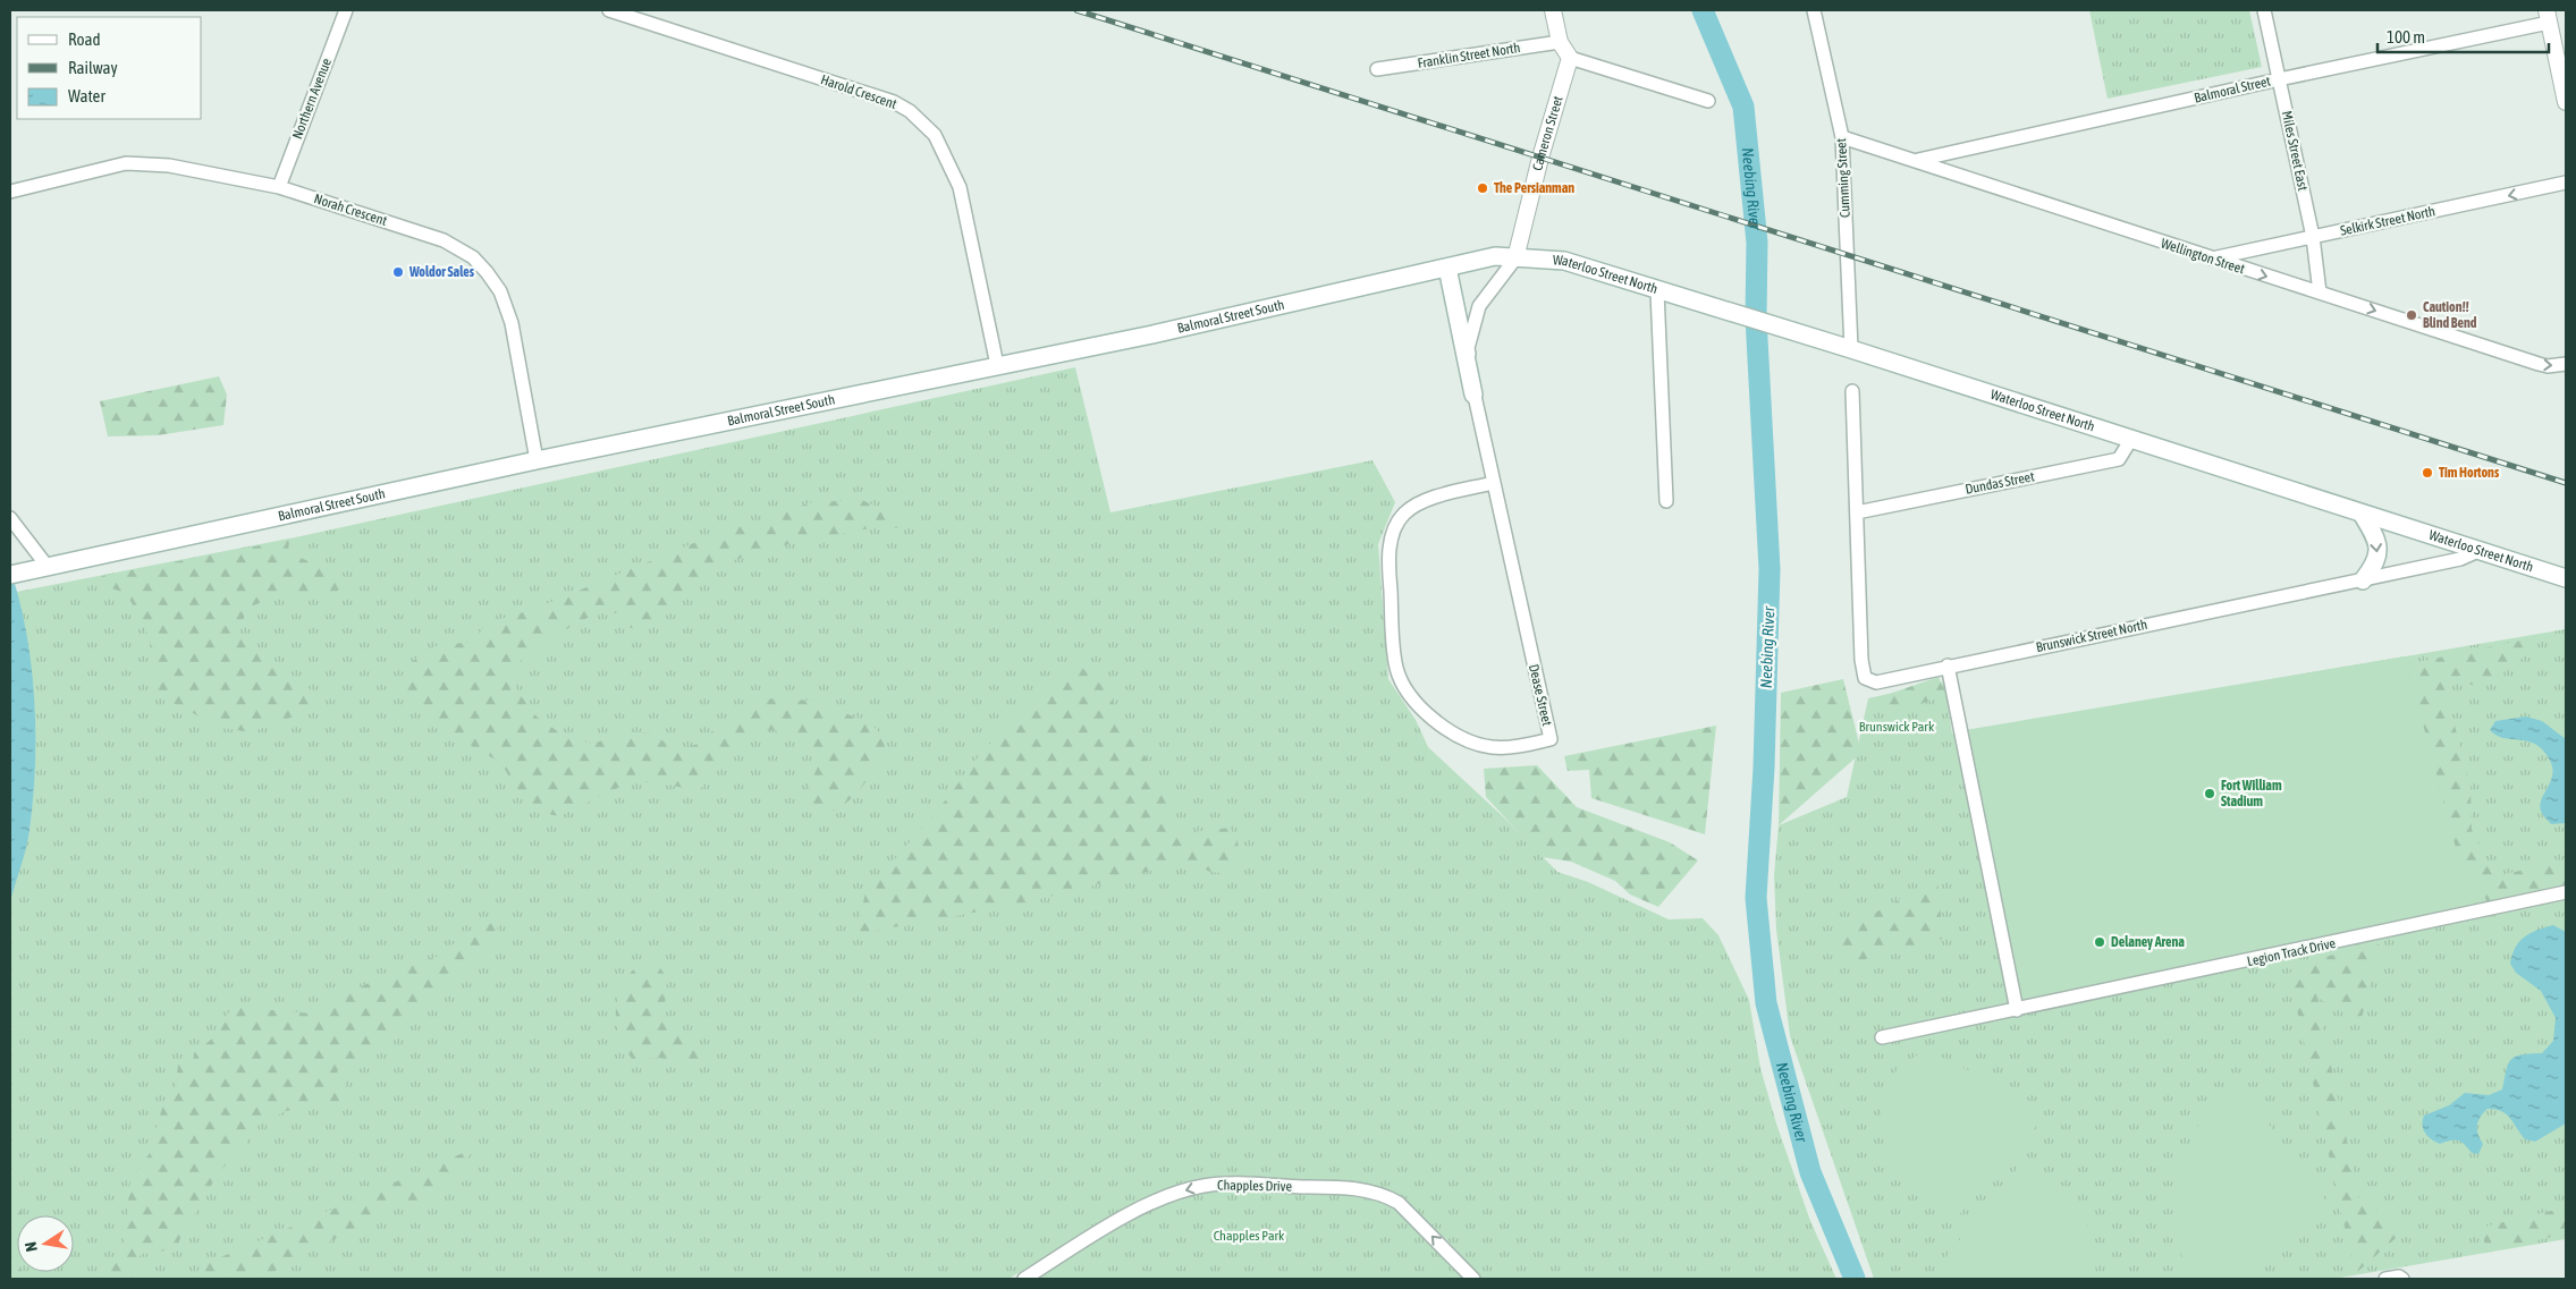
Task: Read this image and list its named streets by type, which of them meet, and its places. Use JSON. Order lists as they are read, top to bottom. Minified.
{"streets":{"main road":["Waterloo Street North","Balmoral Street South"],"street":["Franklin Street North","Balmoral Street","Harold Crescent","Northern Avenue","Cameron Street","Miles Street East","Cumming Street","Norah Crescent","Selkirk Street North","Wellington Street","Dundas Street","Brunswick Street North","Dease Street","Legion Track Drive","Chapples Drive"]},"crossings":[["Balmoral Street","Miles Street East"],["Balmoral Street","Wellington Street"],["Harold Crescent","Balmoral Street South"],["Northern Avenue","Norah Crescent"],["Cameron Street","Waterloo Street North"],["Cameron Street","Balmoral Street South"],["Cameron Street","Dease Street"],["Miles Street East","Selkirk Street North"],["Miles Street East","Wellington Street"],["Cumming Street","Wellington Street"],["Cumming Street","Waterloo Street North"],["Norah Crescent","Balmoral Street South"],["Selkirk Street North","Wellington Street"],["Waterloo Street North","Balmoral Street South"],["Waterloo Street North","Dundas Street"],["Waterloo Street North","Brunswick Street North"],["Waterloo Street North","Dease Street"],["Balmoral Street South","Dease Street"],["Dundas Street","Brunswick Street North"]],"one_way":["Selkirk Street North","Wellington Street","Chapples Drive"],"water":["Neebing River"],"parks":["Brunswick Park","Chapples Park"],"places":["The Persianman","Woldor Sales","Caution!! Blind Bend","Tim Hortons","Fort William Stadium","Delaney Arena"],"legend":["Road","Railway","Water"],"scale_bar":"100 m","north":"left"}
